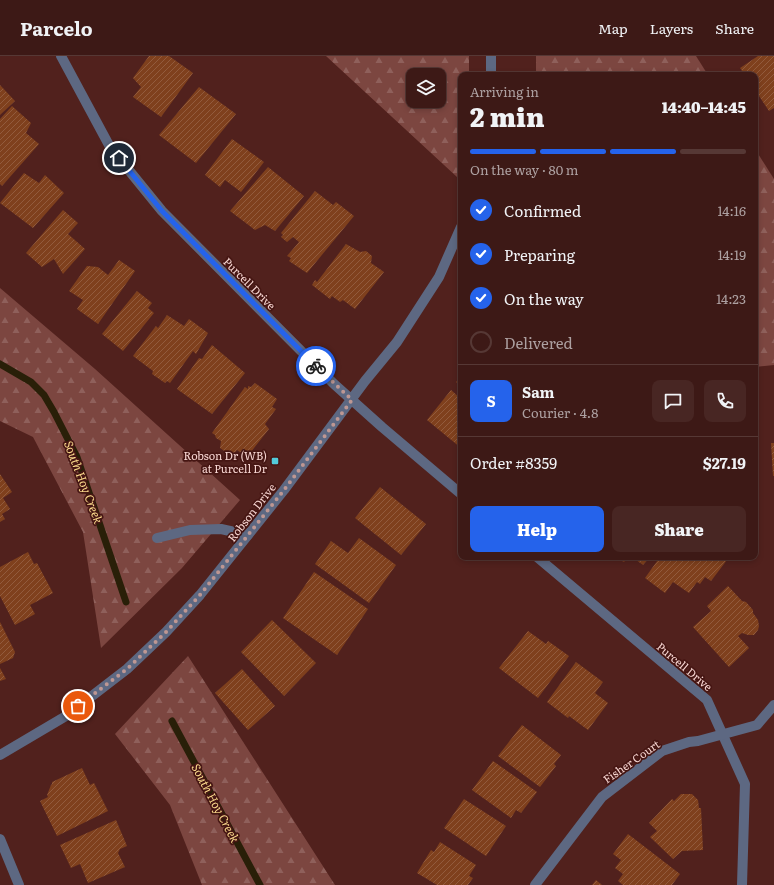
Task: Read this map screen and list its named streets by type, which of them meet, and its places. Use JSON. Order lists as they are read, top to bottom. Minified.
{"streets":{"street":["Purcell Drive","Robson Drive","Fisher Court"]},"crossings":[["Purcell Drive","Robson Drive"],["Purcell Drive","Fisher Court"]],"water":["South Hoy Creek"],"places":{"transit":["Robson Dr (WB) at Purcell Dr"]},"page":{"header":"Parcelo","nav":["Map","Layers","Share"],"heading":["2 min","Arriving in","14:40–14:45"],"panel":["Sam","Courier · 4.8","Order #8359","$27.19"],"bar":"On the way · 80 m","list":[["Confirmed","14:16"],["Preparing","14:19"],["On the way","14:23"],"Delivered"],"round":"S","buttons":["Help","Share"]}}
